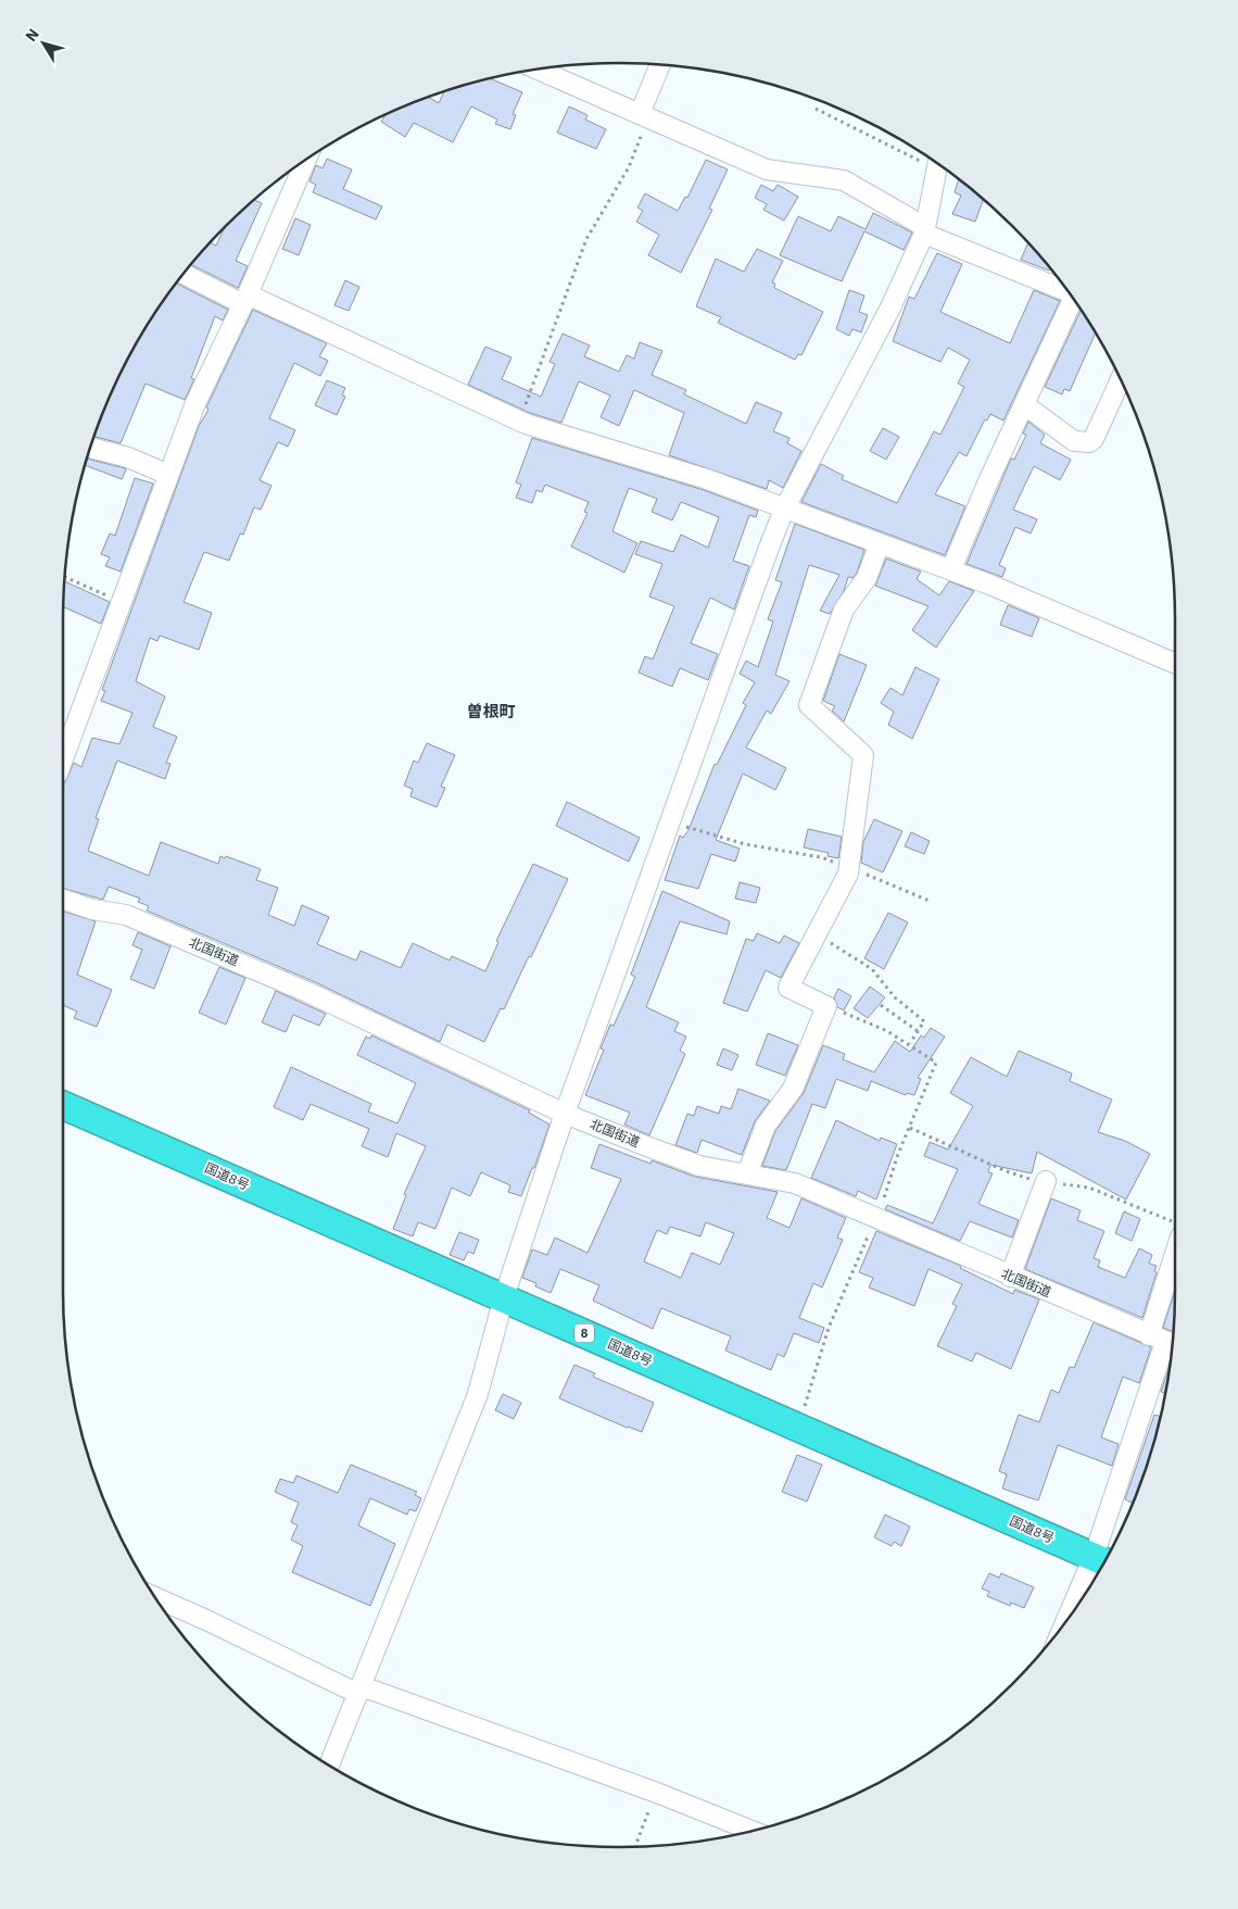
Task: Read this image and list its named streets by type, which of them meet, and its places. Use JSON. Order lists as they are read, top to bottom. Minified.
{"streets":{"highway":["国道8号","8"],"street":["北国街道"]},"districts":["曽根町"],"north":"top left"}
